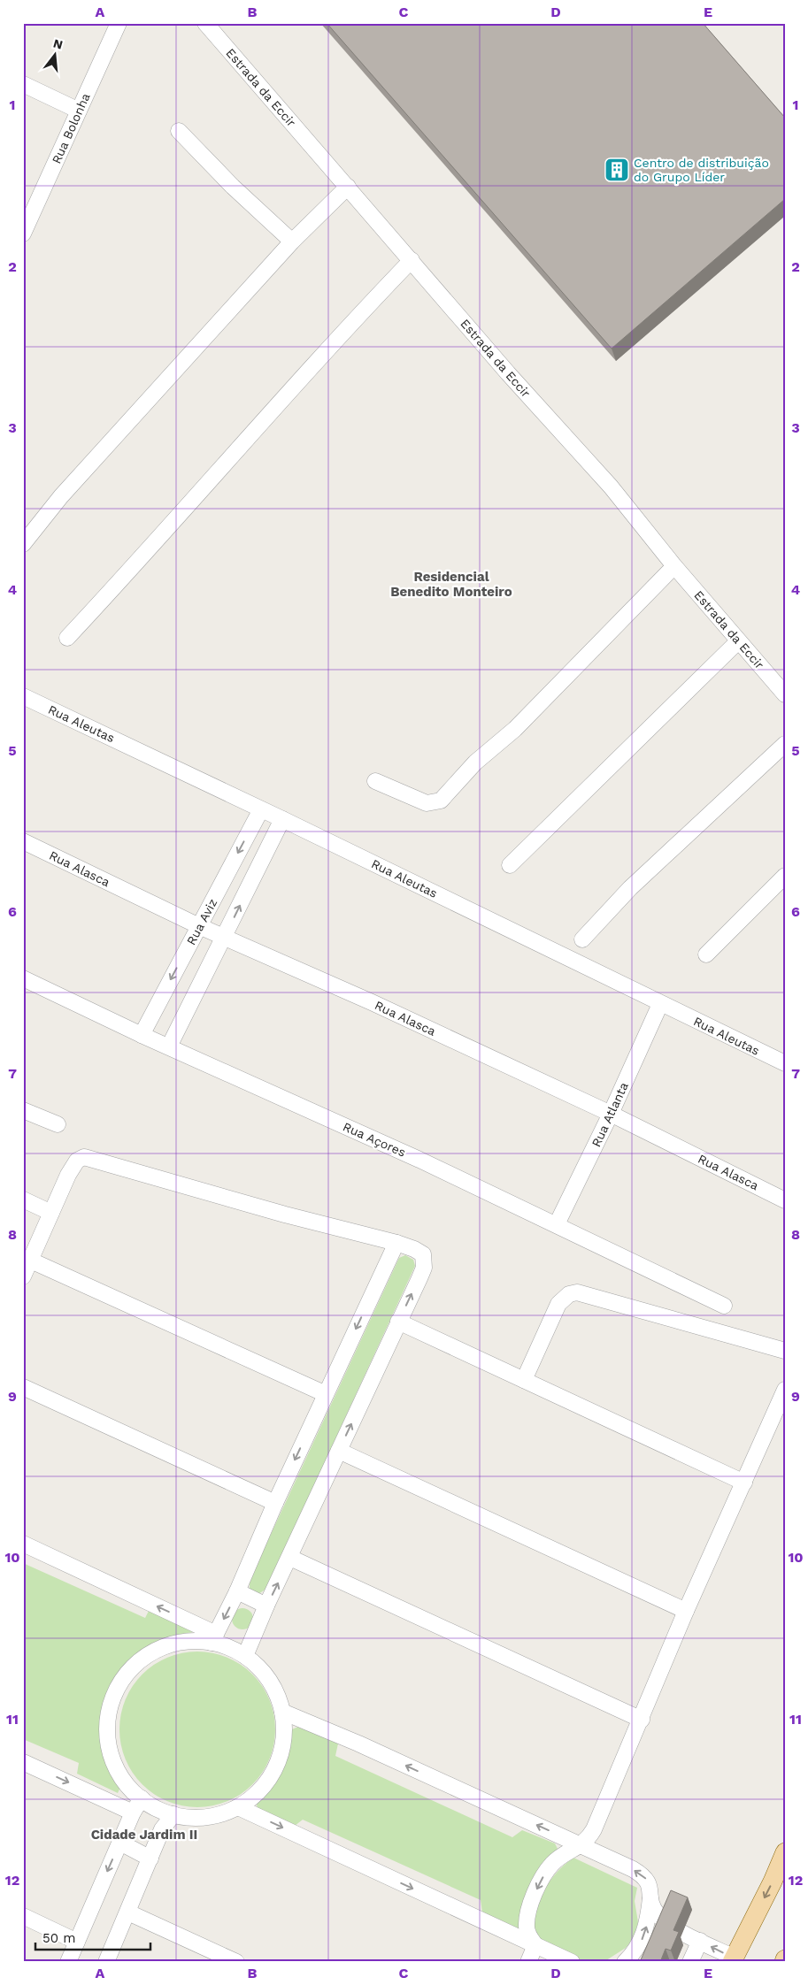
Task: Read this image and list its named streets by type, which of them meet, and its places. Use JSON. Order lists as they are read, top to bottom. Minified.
{"streets":{"street":["Estrada da Eccir","Rua Bolonha","Rua Aleutas","Rua Alasca","Rua Aviz","Rua Atlanta","Rua Açores"]},"crossings":[["Rua Aleutas","Rua Aviz"],["Rua Aleutas","Rua Atlanta"],["Rua Alasca","Rua Aviz"],["Rua Alasca","Rua Atlanta"],["Rua Aviz","Rua Açores"],["Rua Atlanta","Rua Açores"]],"districts":["Residencial Benedito Monteiro","Cidade Jardim II"],"places":{"building":["Centro de distribuição do Grupo Líder"]},"scale_bar":"50 m","north":"top","grid":{"columns":["A","B","C","D","E"],"rows":["1","2","3","4","5","6","7","8","9","10","11","12"]}}
